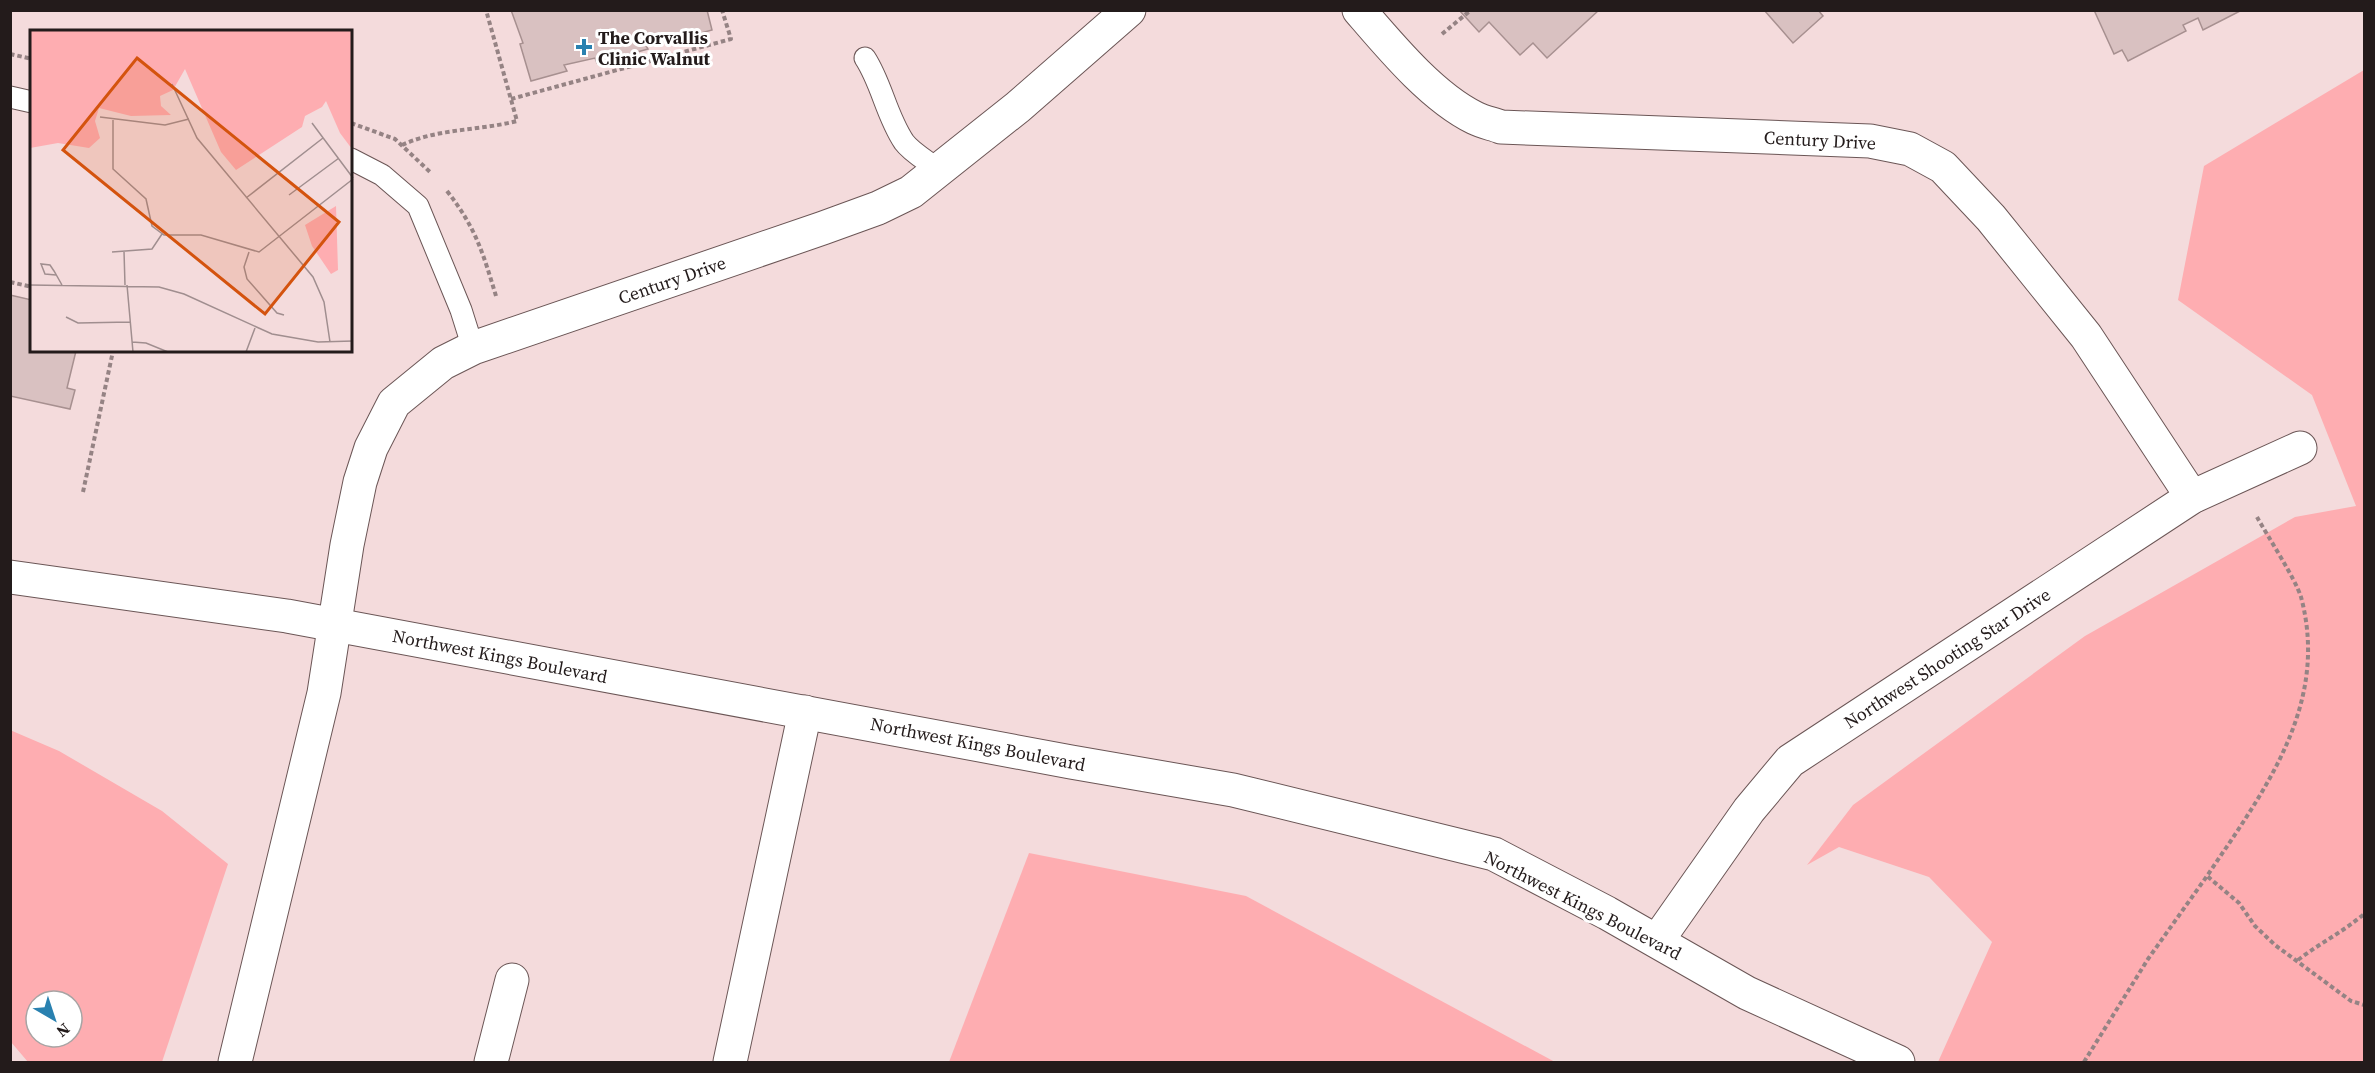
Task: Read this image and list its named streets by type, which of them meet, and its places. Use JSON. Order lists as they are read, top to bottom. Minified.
{"streets":{"street":["Century Drive","Northwest Kings Boulevard","Northwest Shooting Star Drive"]},"crossings":[["Century Drive","Northwest Kings Boulevard"],["Century Drive","Northwest Shooting Star Drive"],["Northwest Kings Boulevard","Northwest Shooting Star Drive"]],"places":{"health":["The Corvallis Clinic Walnut"]},"north":"bottom right"}
